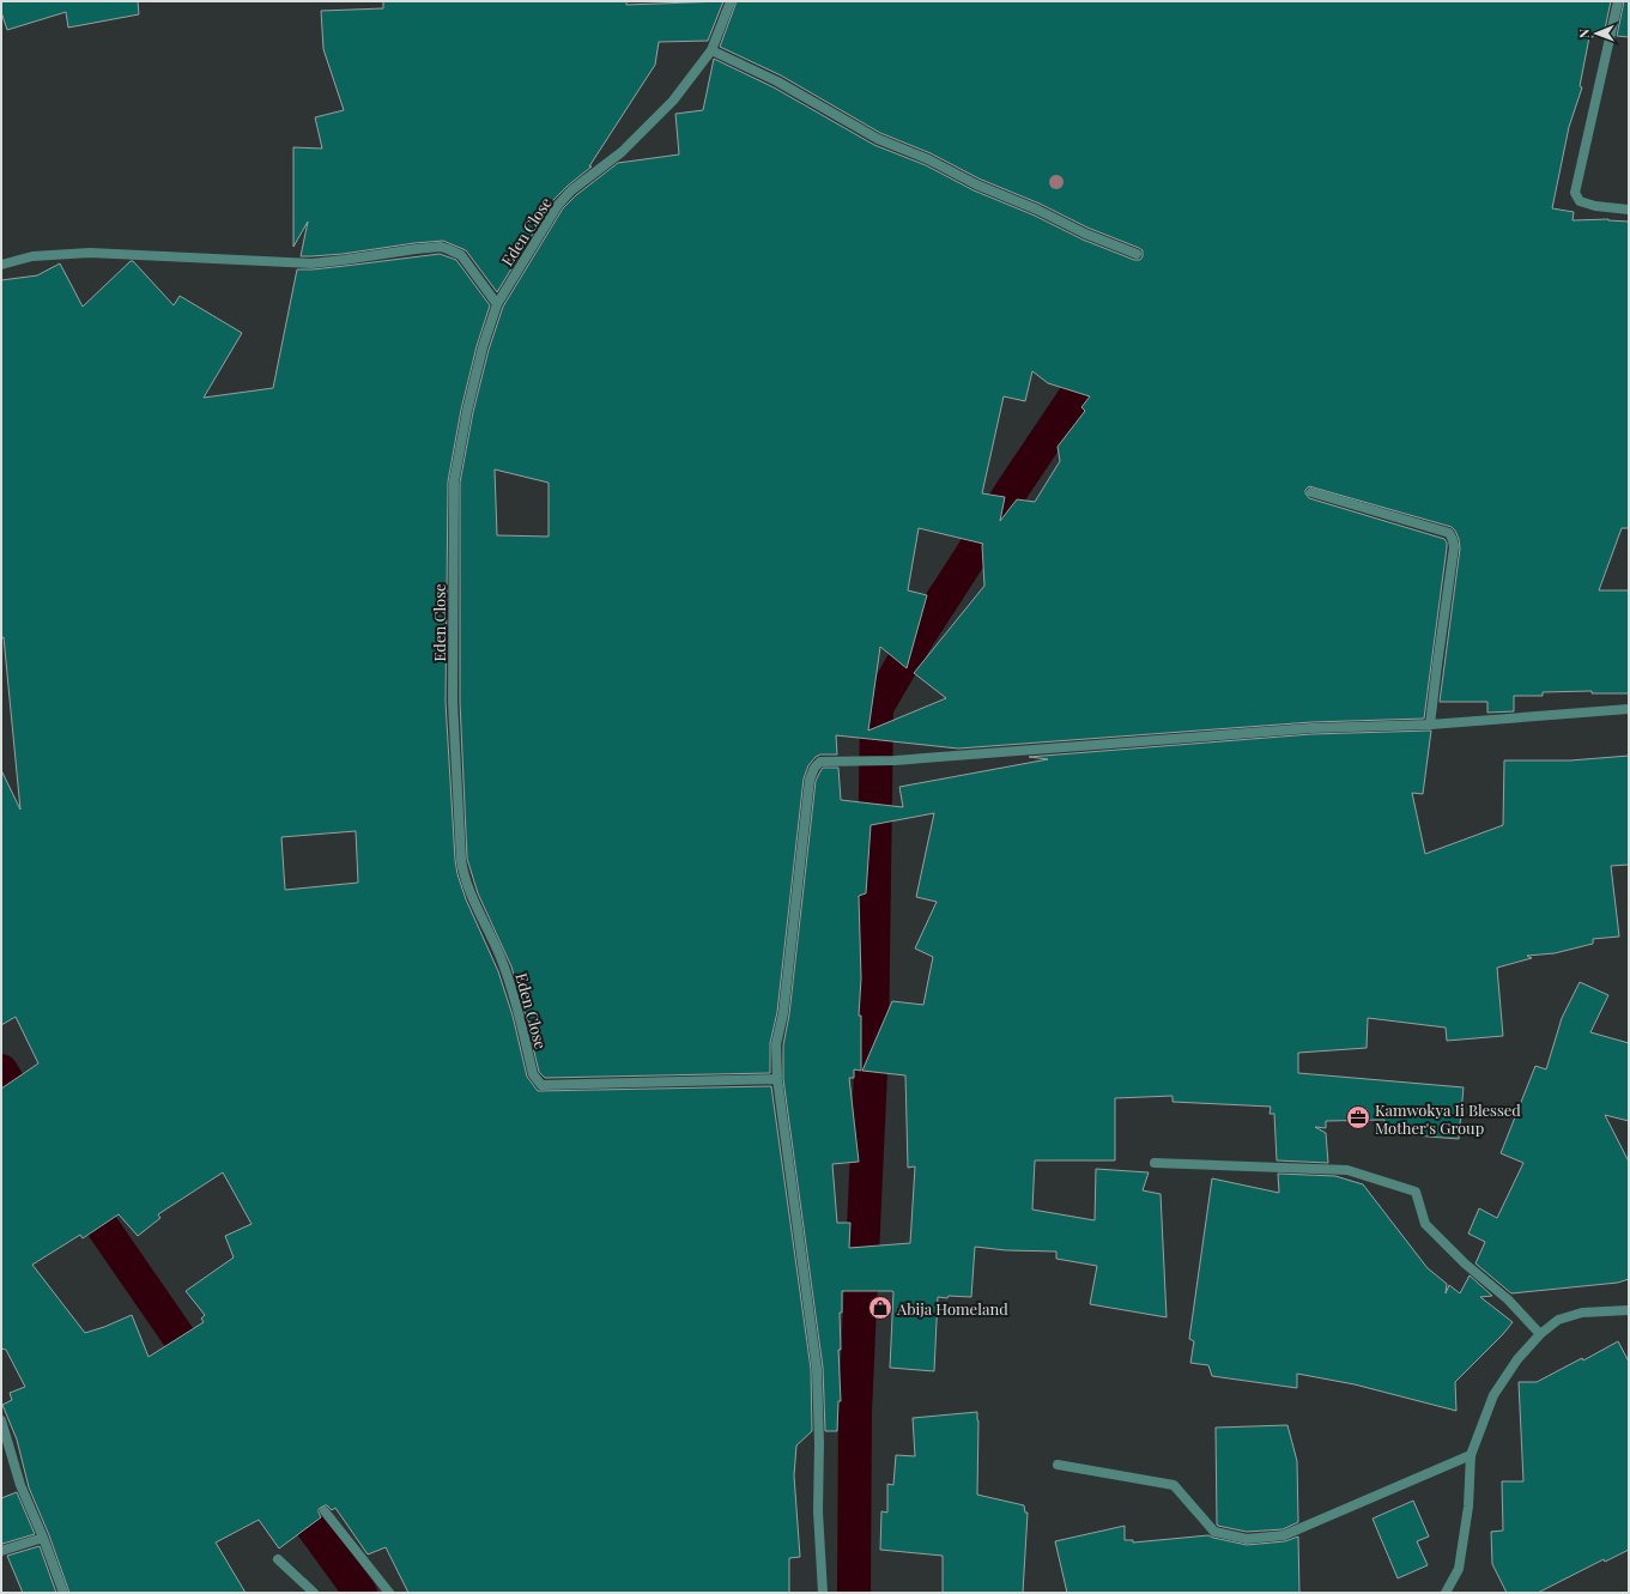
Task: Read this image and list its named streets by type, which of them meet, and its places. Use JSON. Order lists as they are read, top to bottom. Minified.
{"streets":{"street":["Eden Close"]},"places":{"office":["Kamwokya Ii Blessed Mother's Group"],"shop":["Abija Homeland"]},"north":"left"}
